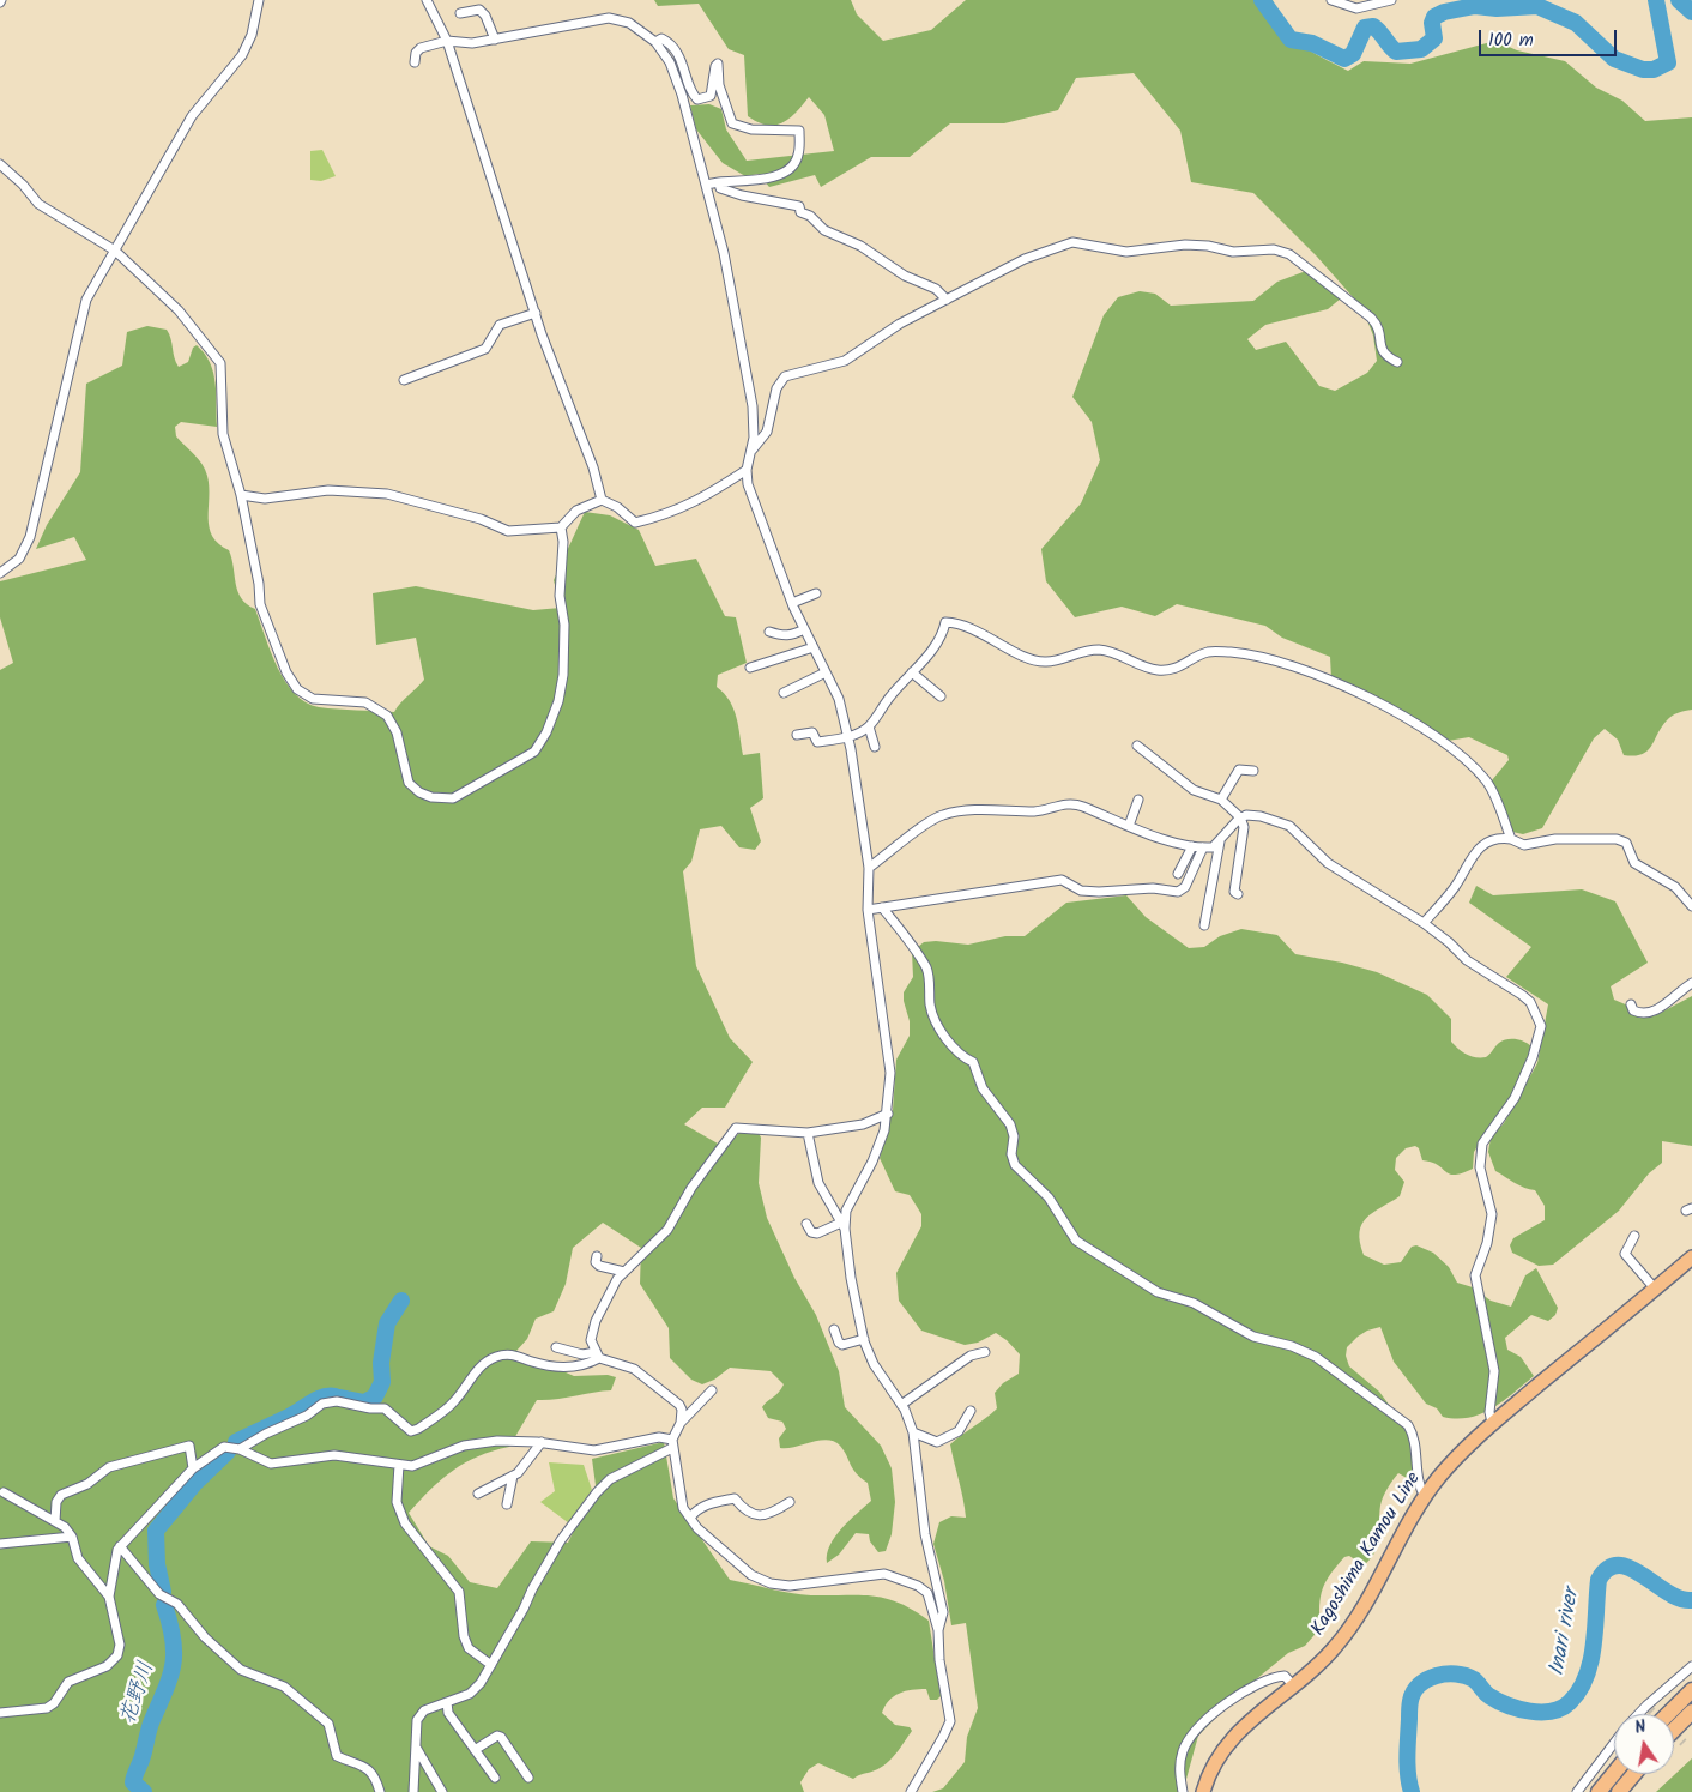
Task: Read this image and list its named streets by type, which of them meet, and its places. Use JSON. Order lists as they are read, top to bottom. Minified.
{"streets":{"main road":["Kagoshima Kamou Line"]},"water":["Inari river","花野川"],"scale_bar":"100 m","north":"top"}
